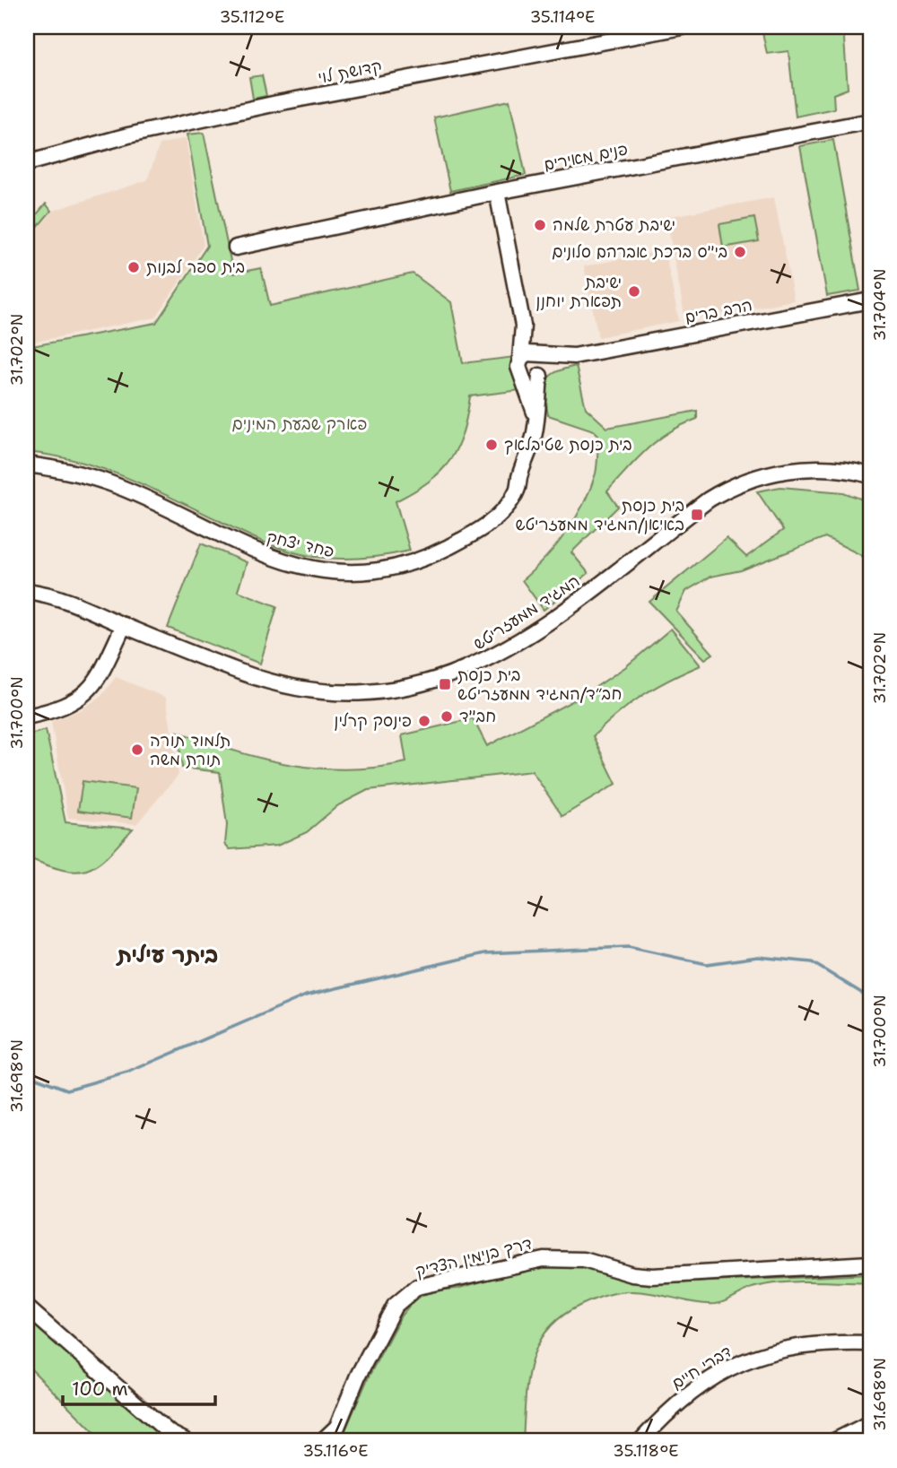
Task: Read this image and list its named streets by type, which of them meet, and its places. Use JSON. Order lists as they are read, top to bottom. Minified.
{"streets":{"street":["קדושת לוי","פנים מאירים","הרב ברים","פחד יצחק","המגיד ממעזריטש","דרך בנימין הצדיק","דברי חיים"]},"crossings":[["הרב ברים","פחד יצחק"]],"districts":["ביתר עילית"],"parks":["פארק שבעת המינים"],"places":{"other":["ישיבת עטרת שלמה","בי\"ס ברכת אברהם סלונים","בית ספר לבנות","ישיבת תפארת יוחנן","בית כנסת שטיבלאך","חב\"ד","פינסק קרלין","תלמוד תורה תורת משה"],"transit":["בית כנסת באיאן/המגיד ממעזריטש","בית כנסת חב״ד/המגיד ממעזריטש"]},"scale_bar":"100 m","coordinates":["35.112°E","35.114°E","31.704°N","31.702°N","31.700°N","31.698°N","35.116°E","35.118°E"]}
